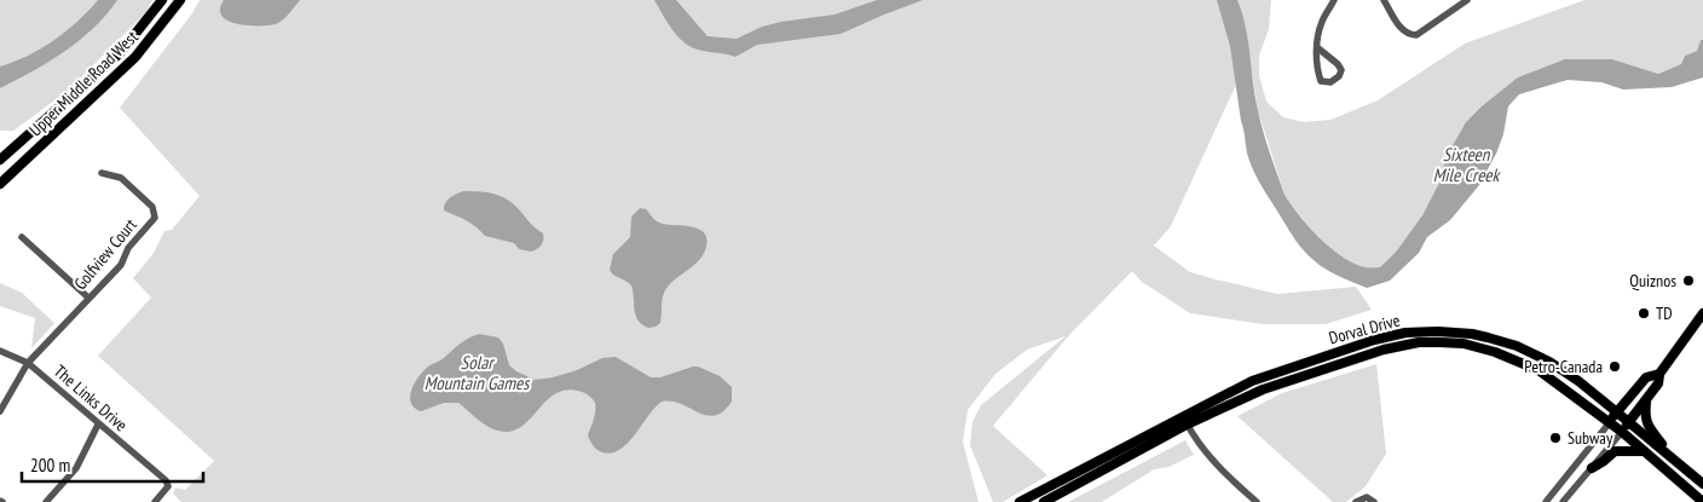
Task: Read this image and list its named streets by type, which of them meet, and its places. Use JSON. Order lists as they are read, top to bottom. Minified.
{"streets":{"main road":["Upper Middle Road West","Dorval Drive"],"street":["Golfview Court","The Links Drive"]},"crossings":[["Golfview Court","The Links Drive"]],"water":["Sixteen Mile Creek","Solar Mountain Games"],"places":["Quiznos","TD","Petro-Canada","Subway"],"scale_bar":"200 m"}
